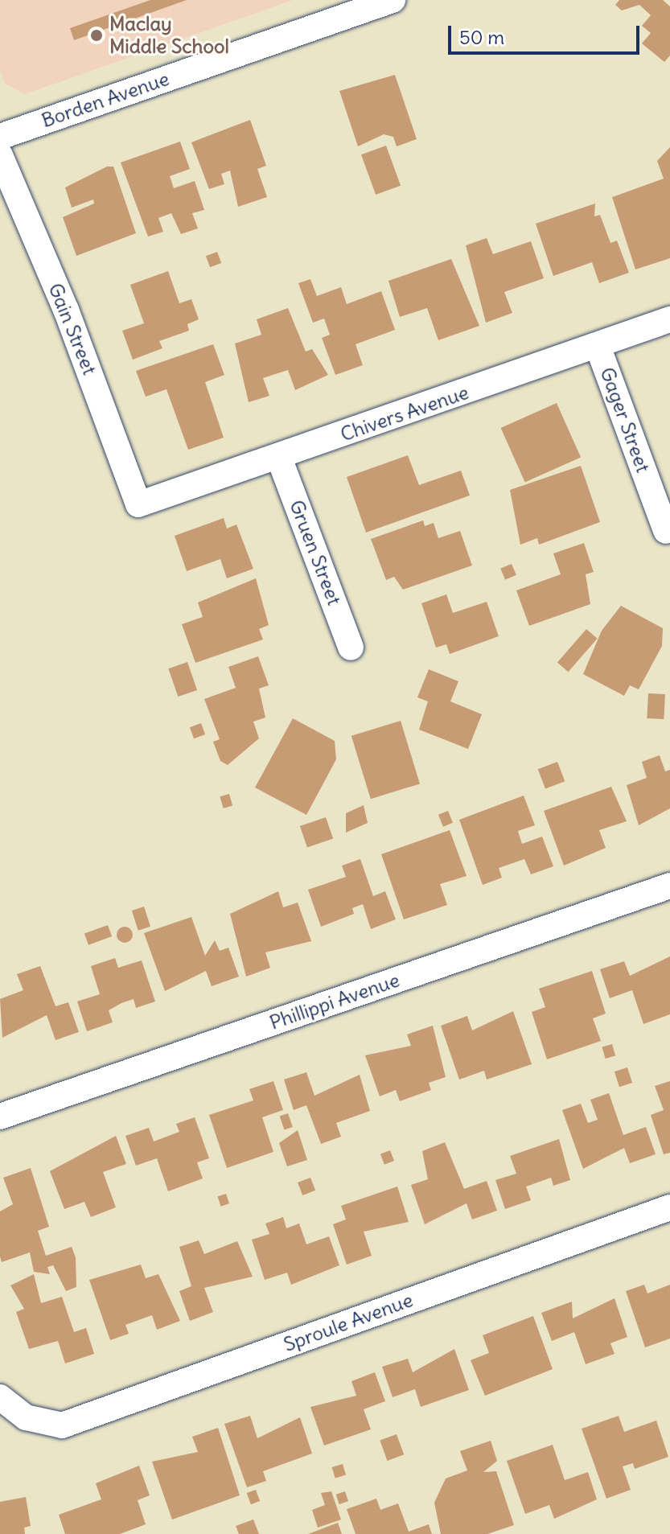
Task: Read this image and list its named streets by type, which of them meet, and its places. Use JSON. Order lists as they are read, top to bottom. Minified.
{"streets":{"street":["Borden Avenue","Gain Street","Chivers Avenue","Gager Street","Gruen Street","Phillippi Avenue","Sproule Avenue"]},"crossings":[["Gain Street","Chivers Avenue"],["Chivers Avenue","Gager Street"],["Chivers Avenue","Gruen Street"]],"places":["Maclay Middle School"],"scale_bar":"50 m"}
